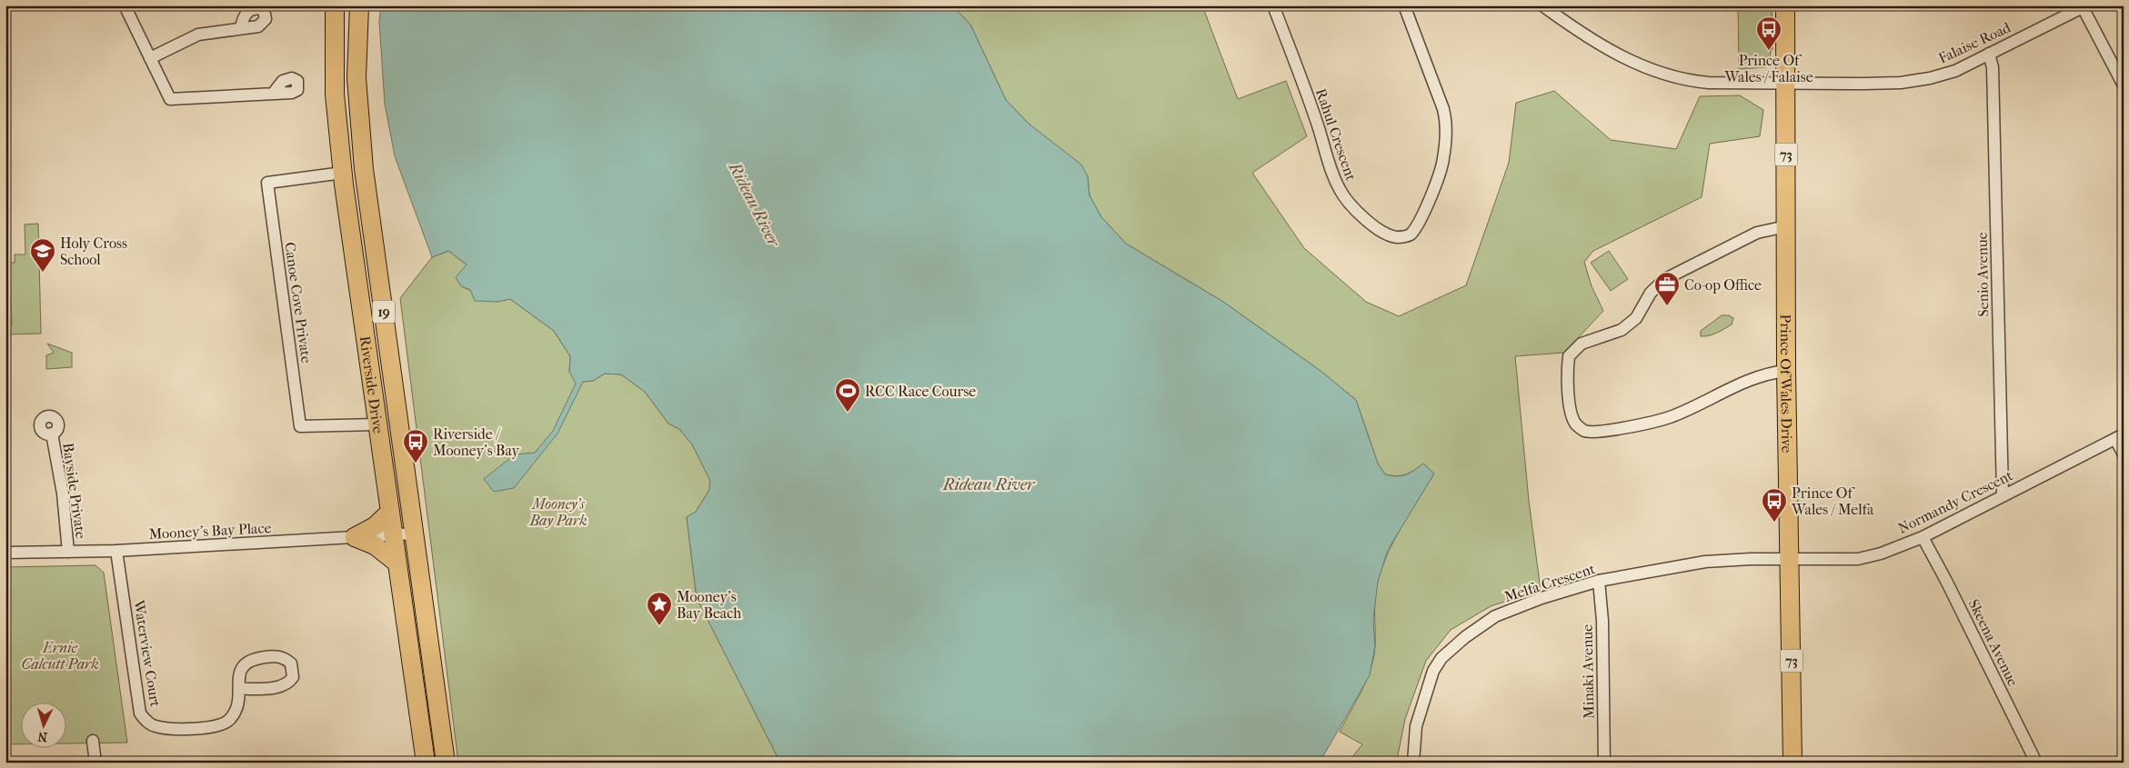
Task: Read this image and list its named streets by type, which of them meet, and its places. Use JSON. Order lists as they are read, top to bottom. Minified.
{"streets":{"main road":["73","19","Riverside Drive","Prince Of Wales Drive"],"street":["Falaise Road","Rahul Crescent","Senio Avenue","Canoe Cove Private","Bayside Private","Normandy Crescent","Mooney's Bay Place","Melfa Crescent","Skeena Avenue","Waterview Court","Minaki Avenue"]},"crossings":[["Falaise Road","Senio Avenue"],["Falaise Road","Prince Of Wales Drive"],["Senio Avenue","Normandy Crescent"],["Canoe Cove Private","Riverside Drive"],["Riverside Drive","Mooney's Bay Place"],["Prince Of Wales Drive","Normandy Crescent"],["Prince Of Wales Drive","Melfa Crescent"],["Bayside Private","Mooney's Bay Place"],["Normandy Crescent","Melfa Crescent"],["Normandy Crescent","Skeena Avenue"],["Mooney's Bay Place","Waterview Court"],["Melfa Crescent","Minaki Avenue"]],"water":["Rideau River"],"parks":["Mooney's Bay Park","Ernie Calcutt Park"],"places":{"bus stop":["Prince Of Wales / Falaise","Riverside / Mooney's Bay","Prince Of Wales / Melfa"],"school or university":["Holy Cross School"],"office":["Co-op Office"],"sports":["RCC Race Course"],"place":["Mooney's Bay Beach"]},"north":"bottom"}
